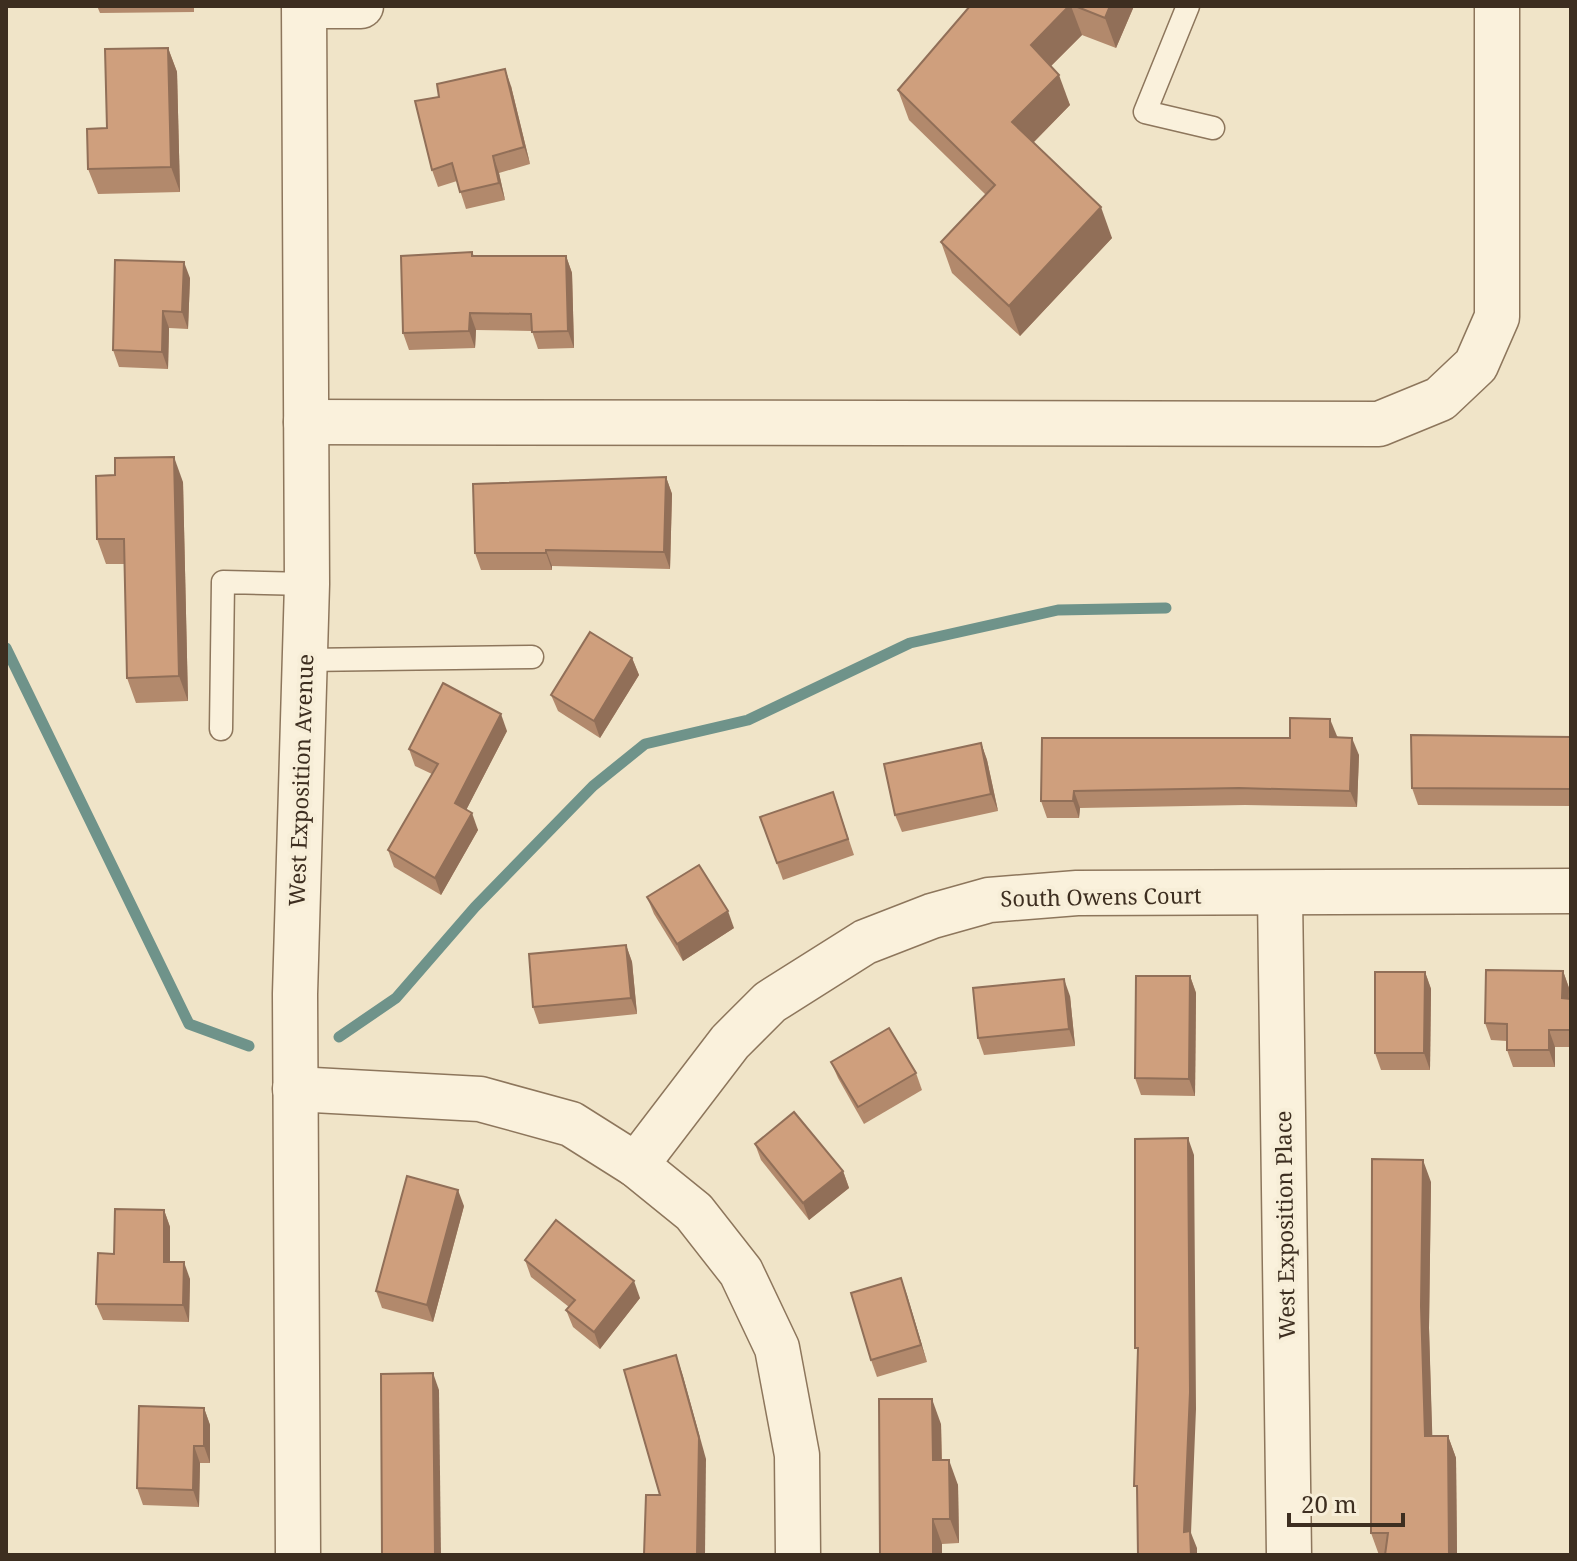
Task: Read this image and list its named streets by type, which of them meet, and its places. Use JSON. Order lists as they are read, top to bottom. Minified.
{"streets":{"street":["West Exposition Avenue","South Owens Court","West Exposition Place"]},"crossings":[["South Owens Court","West Exposition Place"]],"scale_bar":"20 m"}
